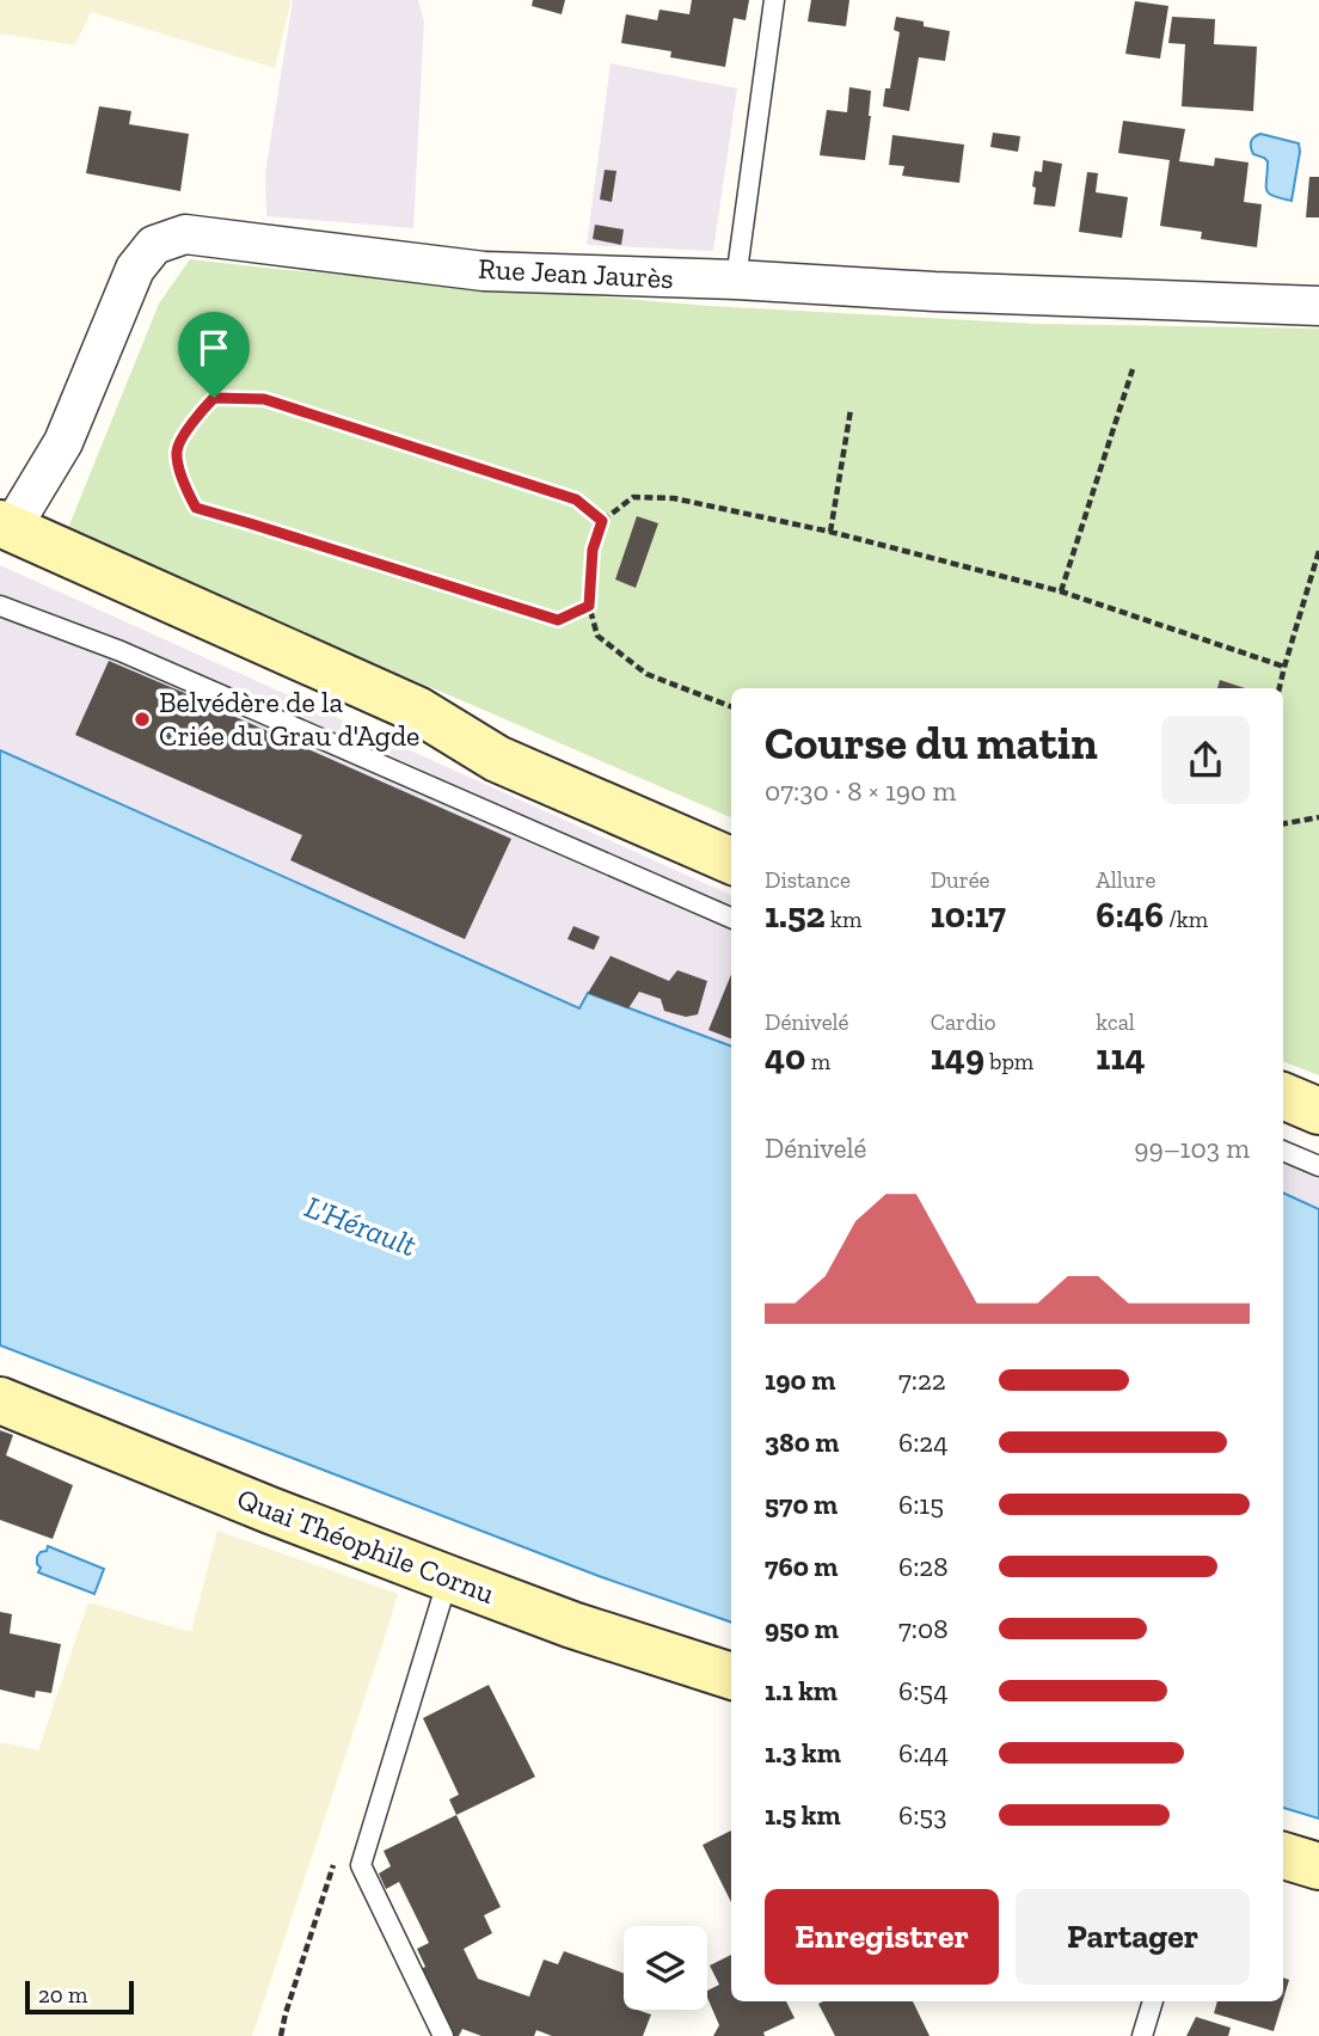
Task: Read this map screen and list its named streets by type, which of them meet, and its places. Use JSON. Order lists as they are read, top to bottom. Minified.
{"streets":{"street":["Rue Jean Jaurès","Quai Théophile Cornu"]},"water":["L'Hérault"],"places":["Belvédère de la Criée du Grau d'Agde"],"scale_bar":"20 m","page":{"heading":["Course du matin","07:30 · 8 × 190 m"],"stats":[["Distance","1.52 km"],["Durée","10:17"],["Allure","6:46 /km"],["Dénivelé","40 m"],["Cardio","149 bpm"],["kcal","114"]],"chart":["Dénivelé","99–103 m"],"list":[{"name":"190 m","note":"7:22"},{"name":"380 m","note":"6:24"},{"name":"570 m","note":"6:15"},{"name":"760 m","note":"6:28"},{"name":"950 m","note":"7:08"},{"name":"1.1 km","note":"6:54"},{"name":"1.3 km","note":"6:44"},{"name":"1.5 km","note":"6:53"}],"buttons":["Enregistrer","Partager"],"scale":"20 m"}}
